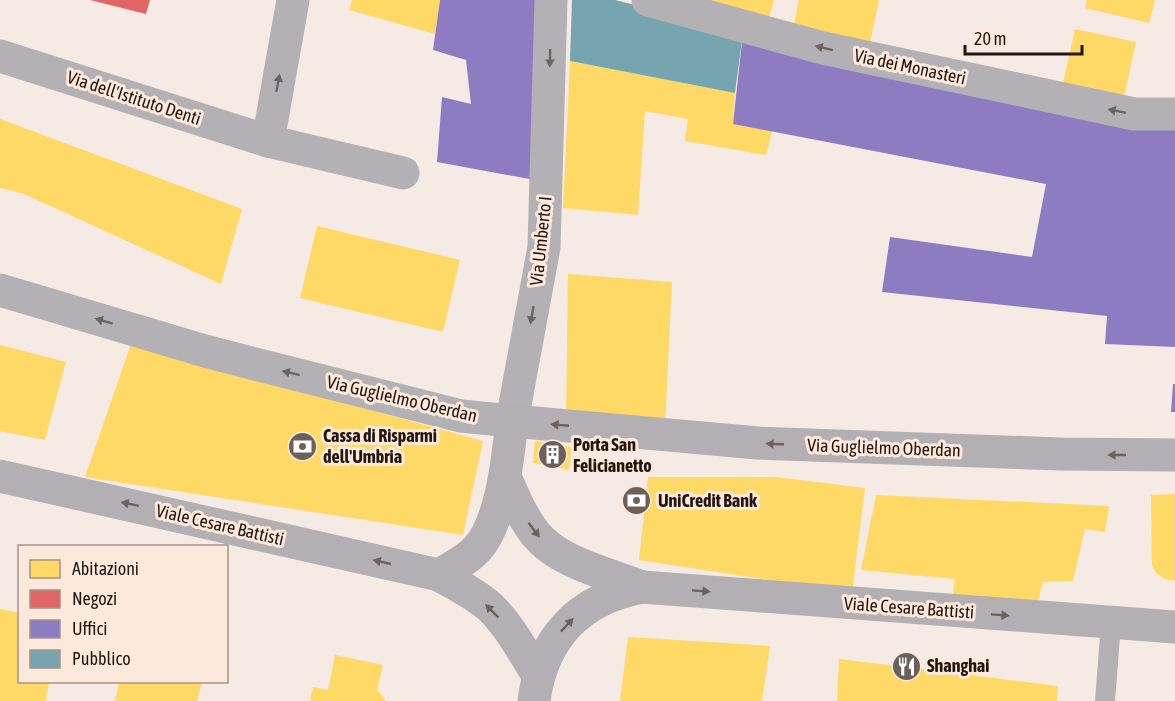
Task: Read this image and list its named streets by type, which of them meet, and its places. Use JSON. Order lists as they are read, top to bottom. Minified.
{"streets":{"main road":["Via Umberto I","Via Guglielmo Oberdan","Viale Cesare Battisti"],"street":["Via dei Monasteri","Via dell'Istituto Denti"]},"crossings":[["Via Umberto I","Via Guglielmo Oberdan"],["Via Umberto I","Viale Cesare Battisti"]],"one_way":["Via dei Monasteri","Via Guglielmo Oberdan"],"places":{"bank":["Cassa di Risparmi dell'Umbria","UniCredit Bank"],"building":["Porta San Felicianetto"],"restaurant":["Shanghai"]},"legend":["Abitazioni","Negozi","Uffici","Pubblico"],"scale_bar":"20 m"}
